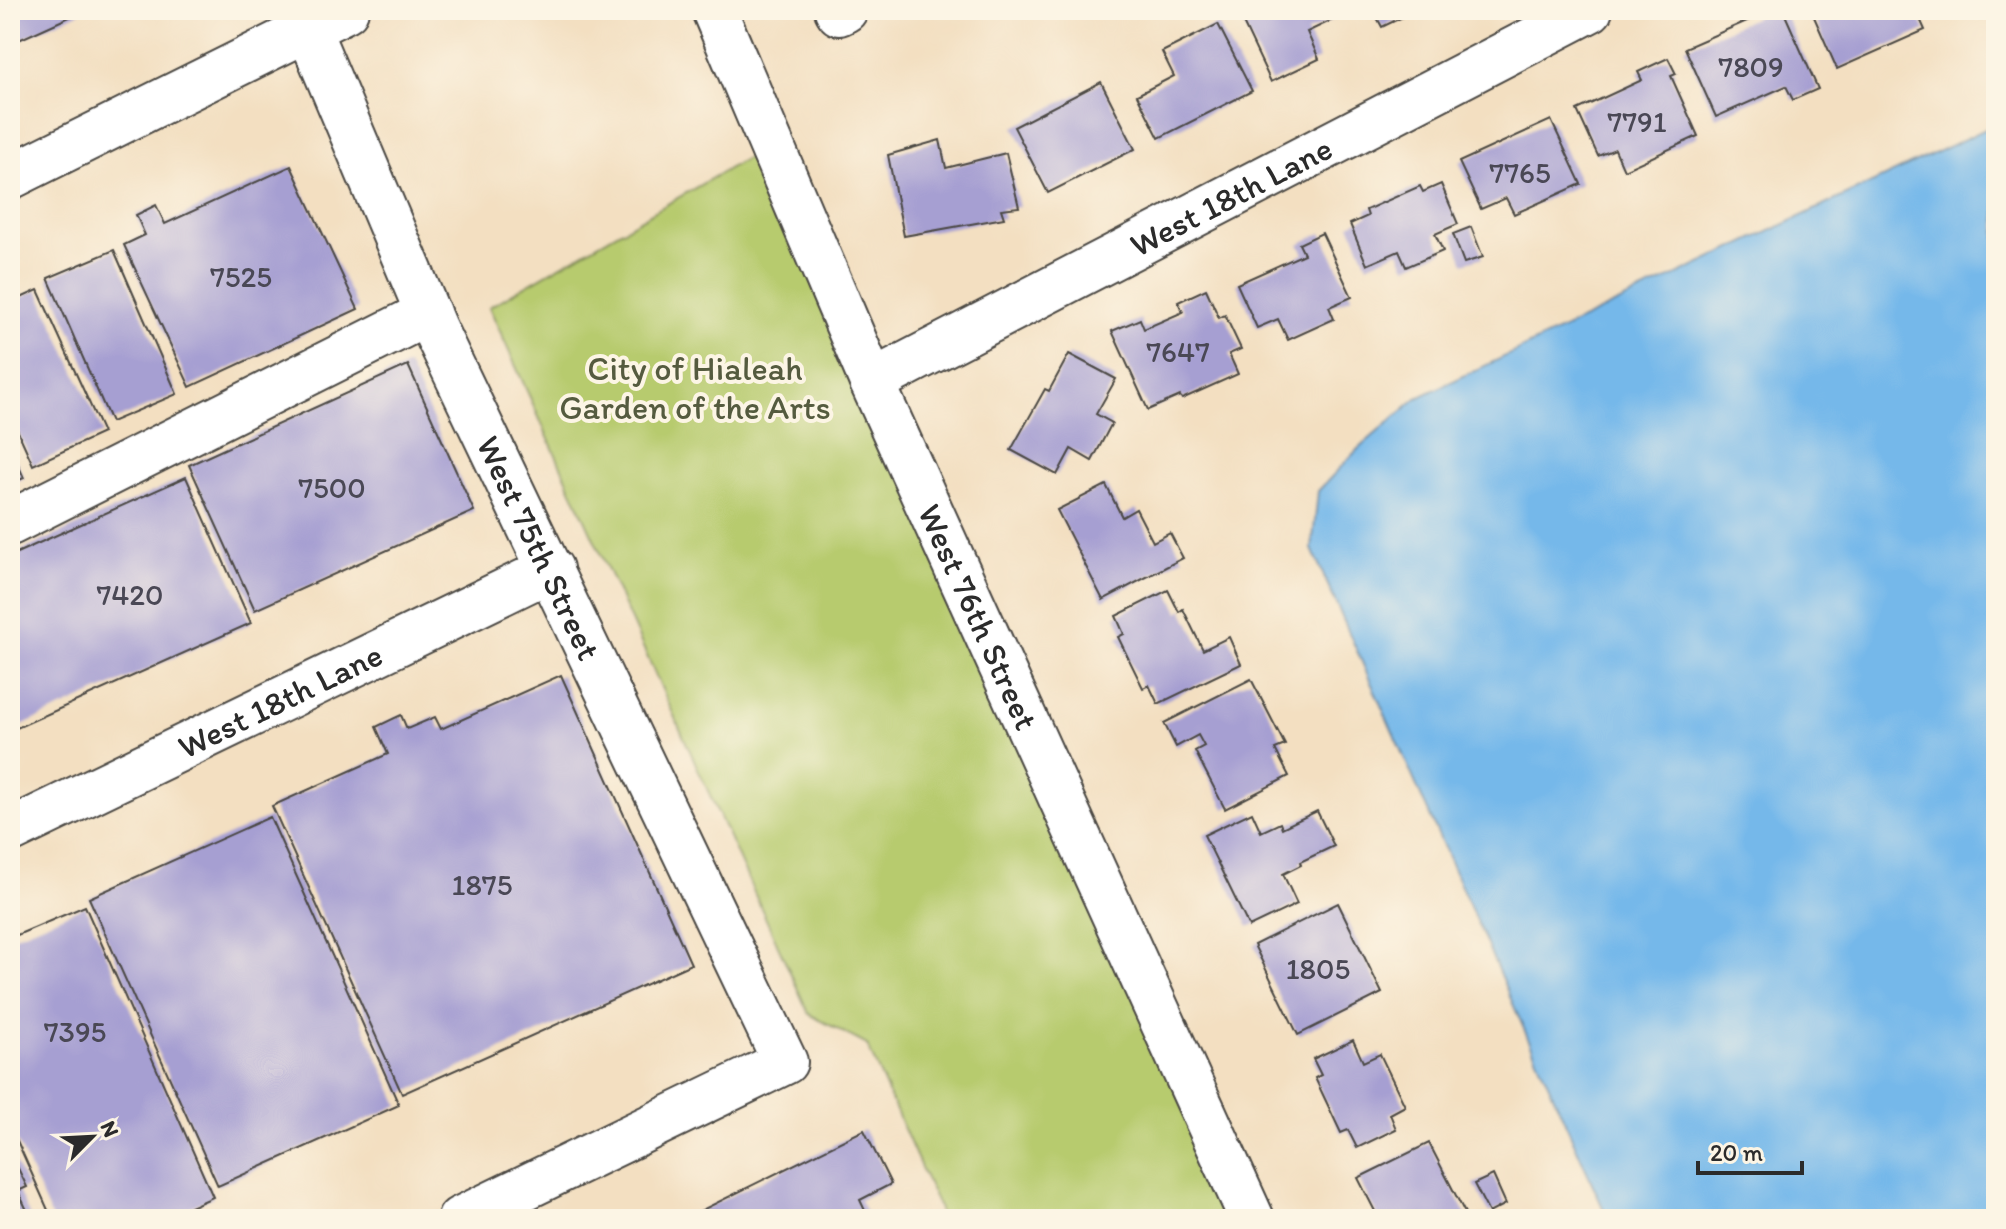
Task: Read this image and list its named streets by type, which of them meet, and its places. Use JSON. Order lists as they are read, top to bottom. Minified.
{"streets":{"street":["West 18th Lane","West 75th Street","West 76th Street"]},"crossings":[["West 18th Lane","West 75th Street"],["West 18th Lane","West 76th Street"]],"parks":["City of Hialeah Garden of the Arts"],"house_numbers":["7809","7791","7765","7525","7647","7500","7420","1875","1805","7395"],"scale_bar":"20 m","north":"top right"}
